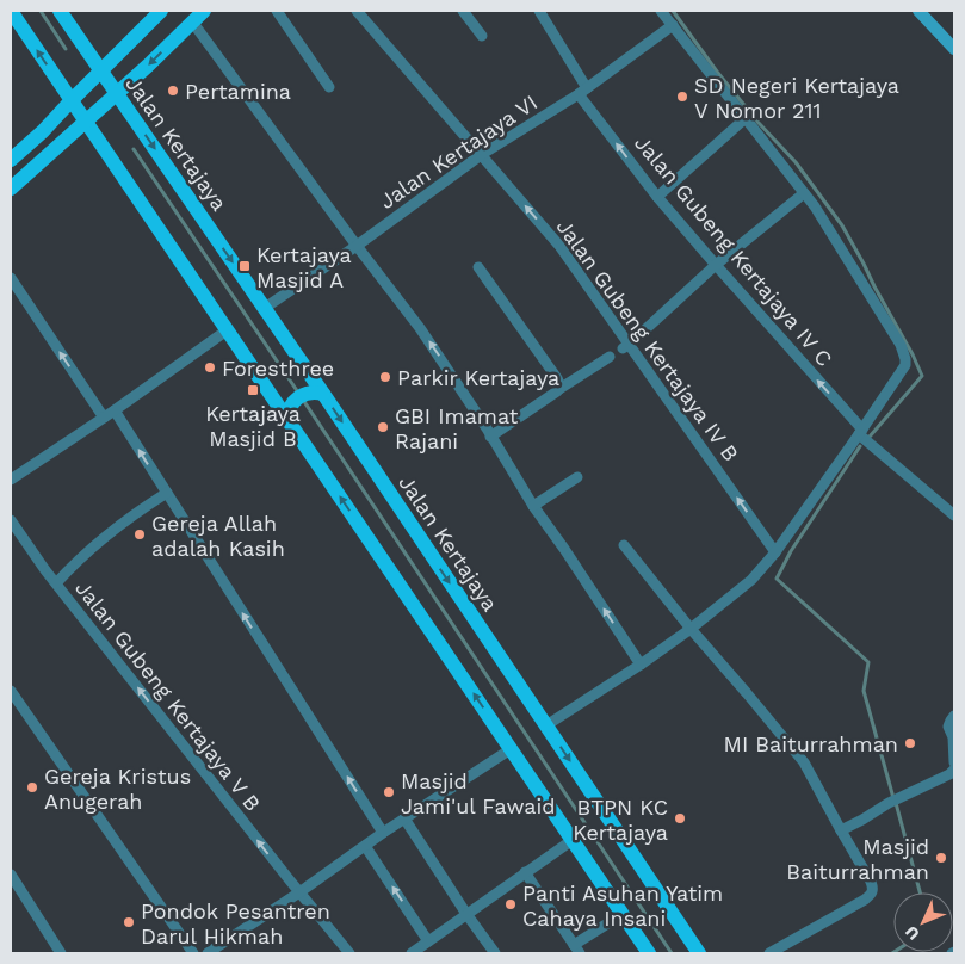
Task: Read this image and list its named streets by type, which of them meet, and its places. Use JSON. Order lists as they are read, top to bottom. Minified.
{"streets":{"main road":["Jalan Kertajaya"],"street":["Jalan Kertajaya VI","Jalan Gubeng Kertajaya IV C","Jalan Gubeng Kertajaya IV B","Jalan Gubeng Kertajaya V B"]},"crossings":[["Jalan Kertajaya","Jalan Kertajaya VI"],["Jalan Kertajaya VI","Jalan Gubeng Kertajaya IV C"],["Jalan Kertajaya VI","Jalan Gubeng Kertajaya IV B"]],"one_way":["Jalan Gubeng Kertajaya IV C","Jalan Gubeng Kertajaya IV B","Jalan Gubeng Kertajaya V B"],"places":{"other":["Pertamina","SD Negeri Kertajaya V Nomor 211","Foresthree","Parkir Kertajaya","GBI Imamat Rajani","Gereja Allah adalah Kasih","MI Baiturrahman","Gereja Kristus Anugerah","Masjid Jami'ul Fawaid","BTPN KC Kertajaya","Masjid Baiturrahman","Panti Asuhan Yatim Cahaya Insani","Pondok Pesantren Darul Hikmah"],"transit":["Kertajaya Masjid A","Kertajaya Masjid B"]},"north":"bottom left"}
